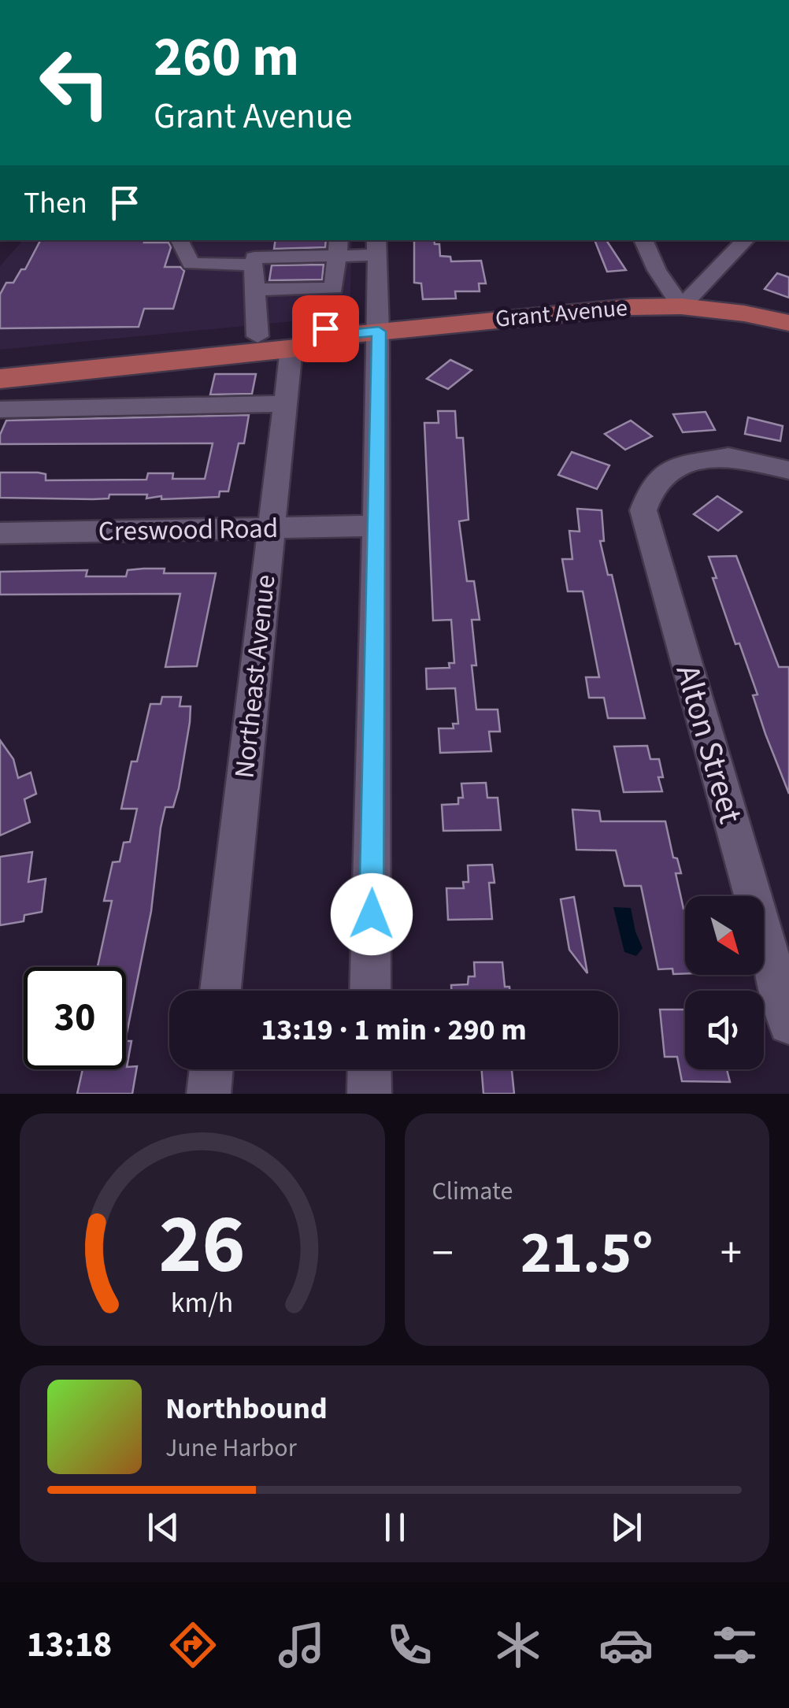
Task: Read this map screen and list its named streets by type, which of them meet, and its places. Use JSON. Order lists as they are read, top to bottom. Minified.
{"streets":{"main road":["Grant Avenue"],"street":["Creswood Road","Northeast Avenue","Alton Street"]},"crossings":[["Grant Avenue","Northeast Avenue"],["Creswood Road","Northeast Avenue"]],"north":"bottom right","page":{"turn":["260 m","Grant Avenue"],"then":"Then","limit":"30","trip":"13:19 · 1 min · 290 m","tile":"Climate","heat":["−","21.5°","+"],"song":["Northbound","June Harbor"],"tabs":"13:18","gauge":["26","km/h"]}}
